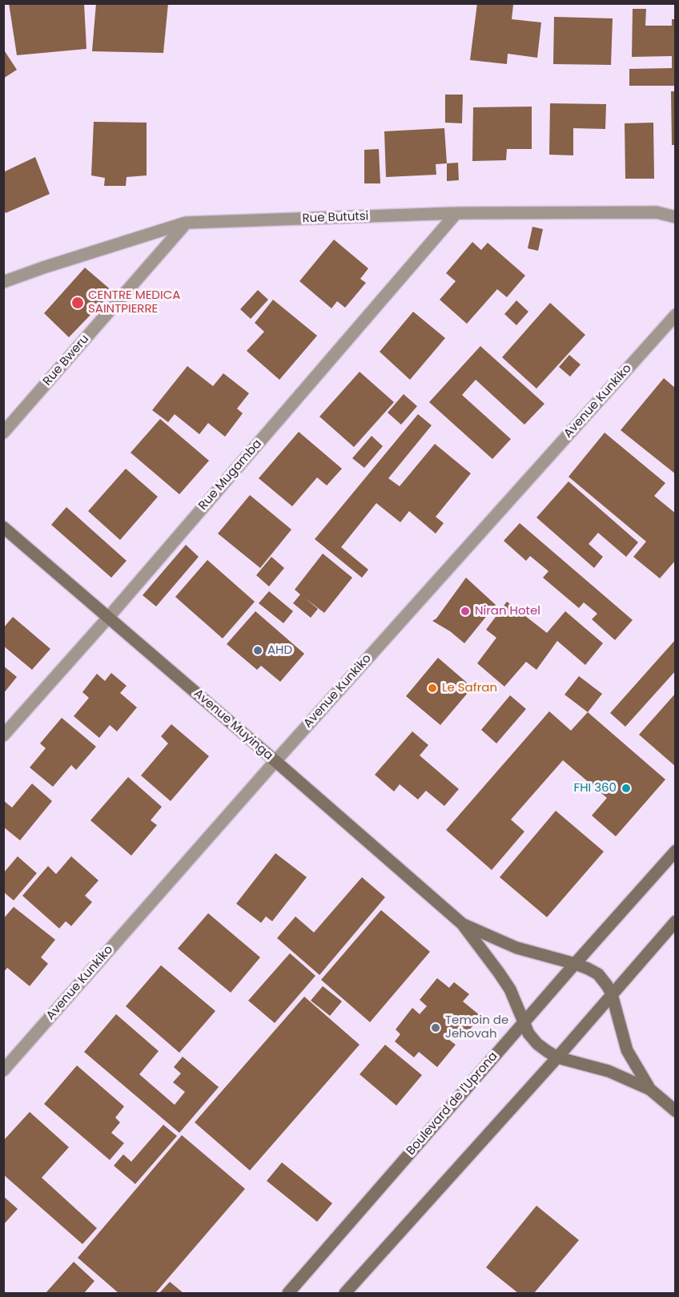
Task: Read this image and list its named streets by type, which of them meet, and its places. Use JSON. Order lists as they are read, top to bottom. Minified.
{"streets":{"street":["Rue Bututsi","Rue Bweru","Avenue Kunkiko","Rue Mugamba","Avenue Muyinga","Boulevard de l'Uprona"]},"crossings":[["Rue Bututsi","Rue Bweru"],["Rue Bututsi","Rue Mugamba"],["Avenue Kunkiko","Avenue Muyinga"],["Rue Mugamba","Avenue Muyinga"],["Avenue Muyinga","Boulevard de l'Uprona"]],"places":["CENTRE MEDICA SAINTPIERRE","Niran Hotel","AHD","Le Safran","FHI 360","Temoin de Jehovah"]}
